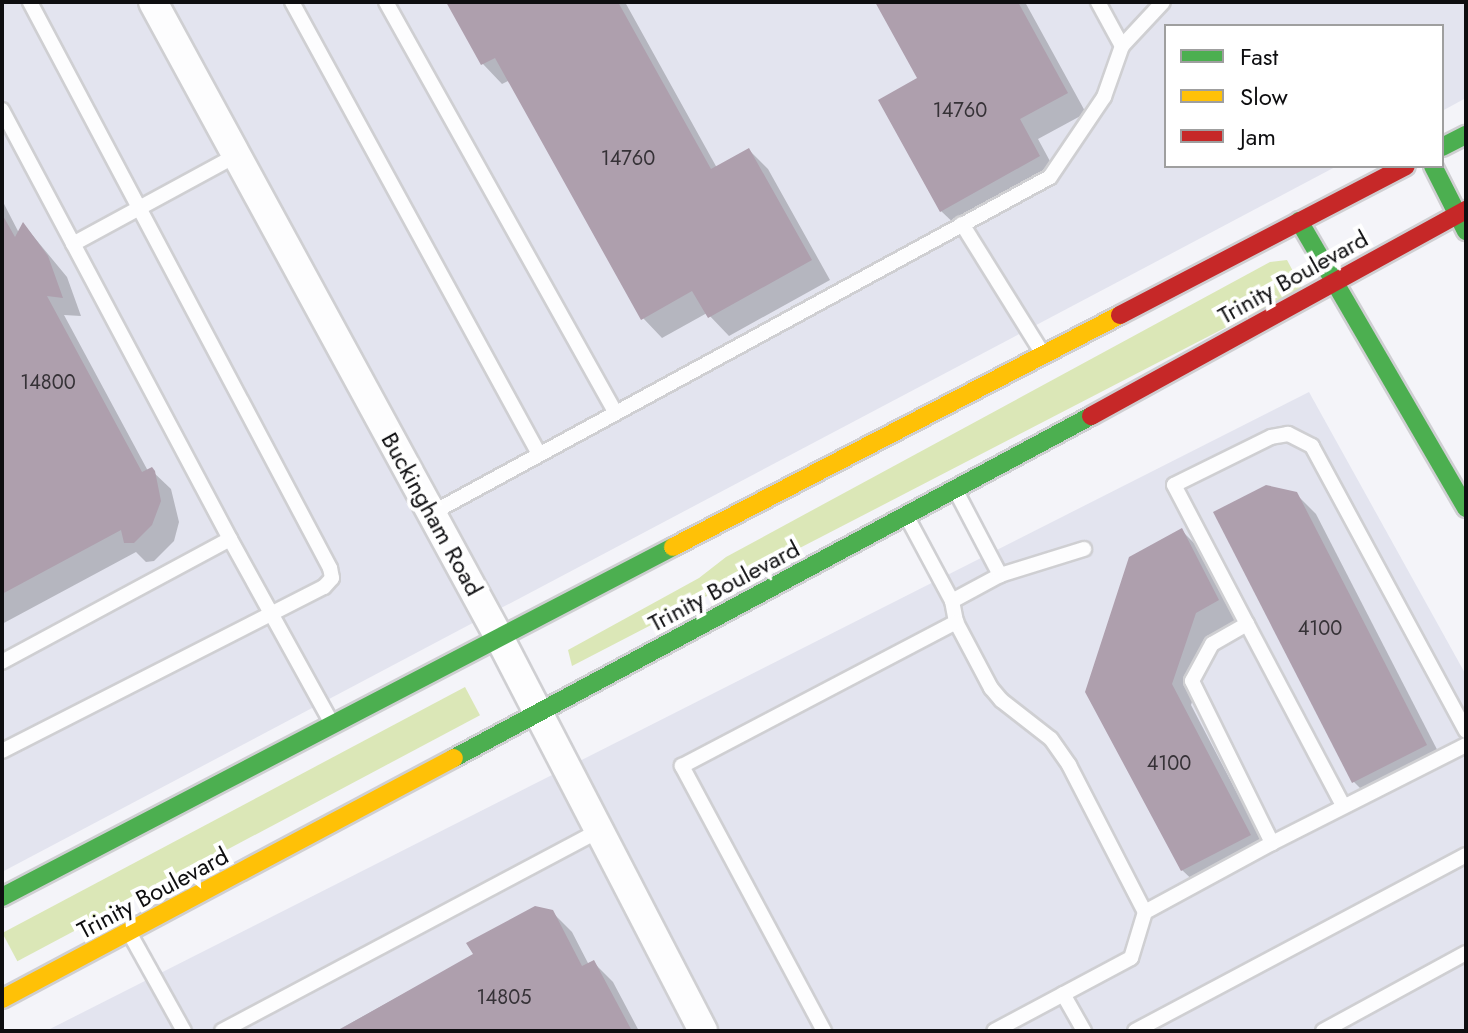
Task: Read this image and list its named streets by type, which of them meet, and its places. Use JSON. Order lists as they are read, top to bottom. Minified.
{"streets":{"main road":["Trinity Boulevard"],"street":["Buckingham Road"]},"crossings":[["Trinity Boulevard","Buckingham Road"]],"house_numbers":["14760","14760","14800","4100","4100","14805"],"legend":["Fast","Slow","Jam"]}
